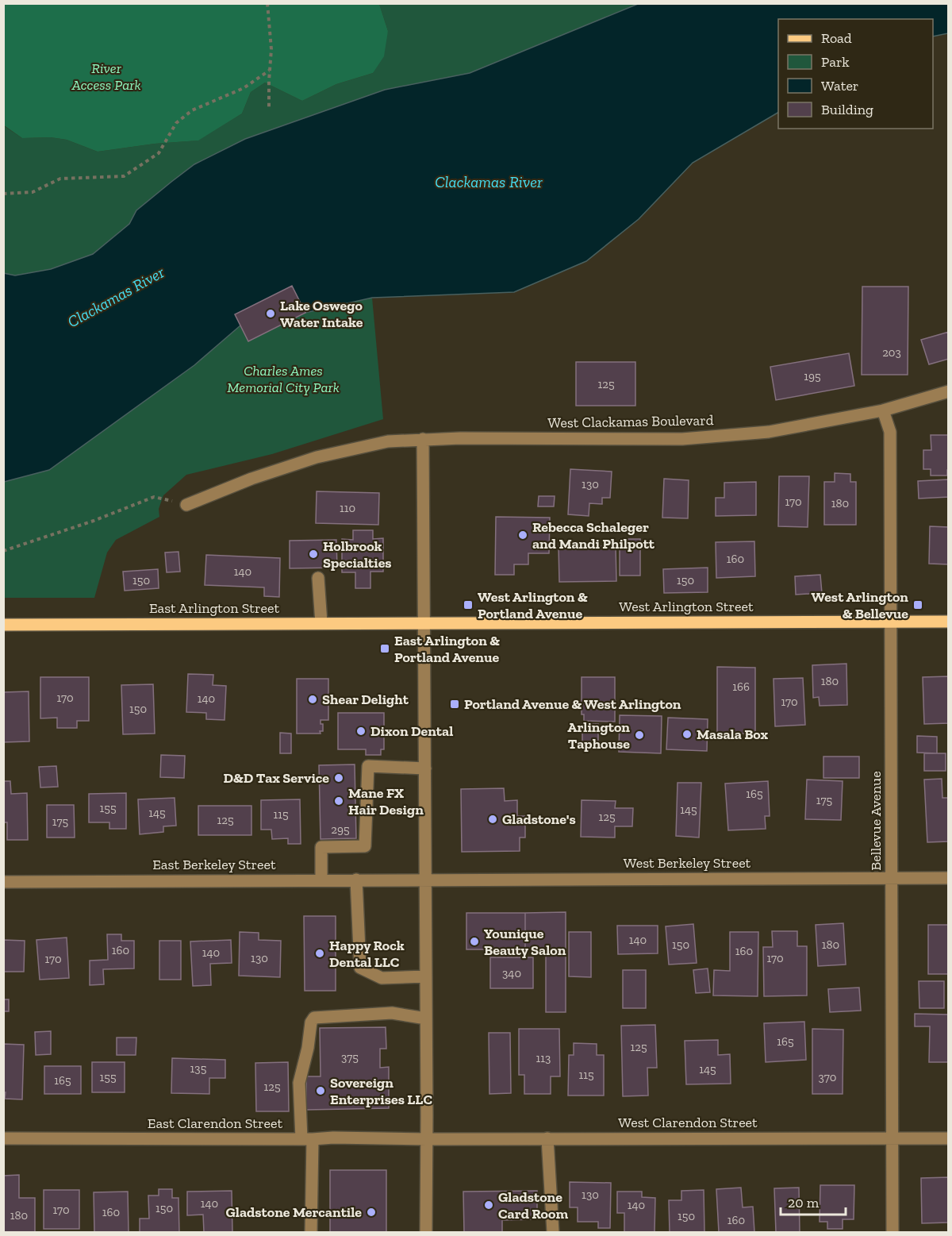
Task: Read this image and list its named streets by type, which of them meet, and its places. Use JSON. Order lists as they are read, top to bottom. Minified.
{"streets":{"main road":["West Arlington Street","East Arlington Street"],"street":["West Clackamas Boulevard","Bellevue Avenue","West Berkeley Street","East Berkeley Street","West Clarendon Street","East Clarendon Street"]},"crossings":[["West Clackamas Boulevard","Bellevue Avenue"],["West Arlington Street","East Arlington Street"],["West Arlington Street","Bellevue Avenue"],["Bellevue Avenue","West Berkeley Street"],["Bellevue Avenue","West Clarendon Street"],["West Berkeley Street","East Berkeley Street"],["West Clarendon Street","East Clarendon Street"]],"water":["Clackamas River"],"parks":["River Access Park","Charles Ames Memorial City Park"],"places":{"other":["Lake Oswego Water Intake","Rebecca Schaleger and Mandi Philpott","Holbrook Specialties","Shear Delight","Dixon Dental","Masala Box","Arlington Taphouse","D&D Tax Service","Mane FX Hair Design","Gladstone's","Younique Beauty Salon","Happy Rock Dental LLC","Sovereign Enterprises LLC","Gladstone Card Room","Gladstone Mercantile"],"transit":["West Arlington & Portland Avenue","West Arlington & Bellevue","East Arlington & Portland Avenue","Portland Avenue & West Arlington"]},"house_numbers":["203","195","125","130","170","180","110","160","140","150","150","180","166","170","140","170","150","165","175","155","145","145","115","125","125","175","295","140","150","180","160","160","140","130","170","170","340","165","125","375","113","135","145","115","155","370","165","125","130","140","140","150","170","160","180","150","160"],"legend":["Road","Park","Water","Building"],"scale_bar":"20 m"}
